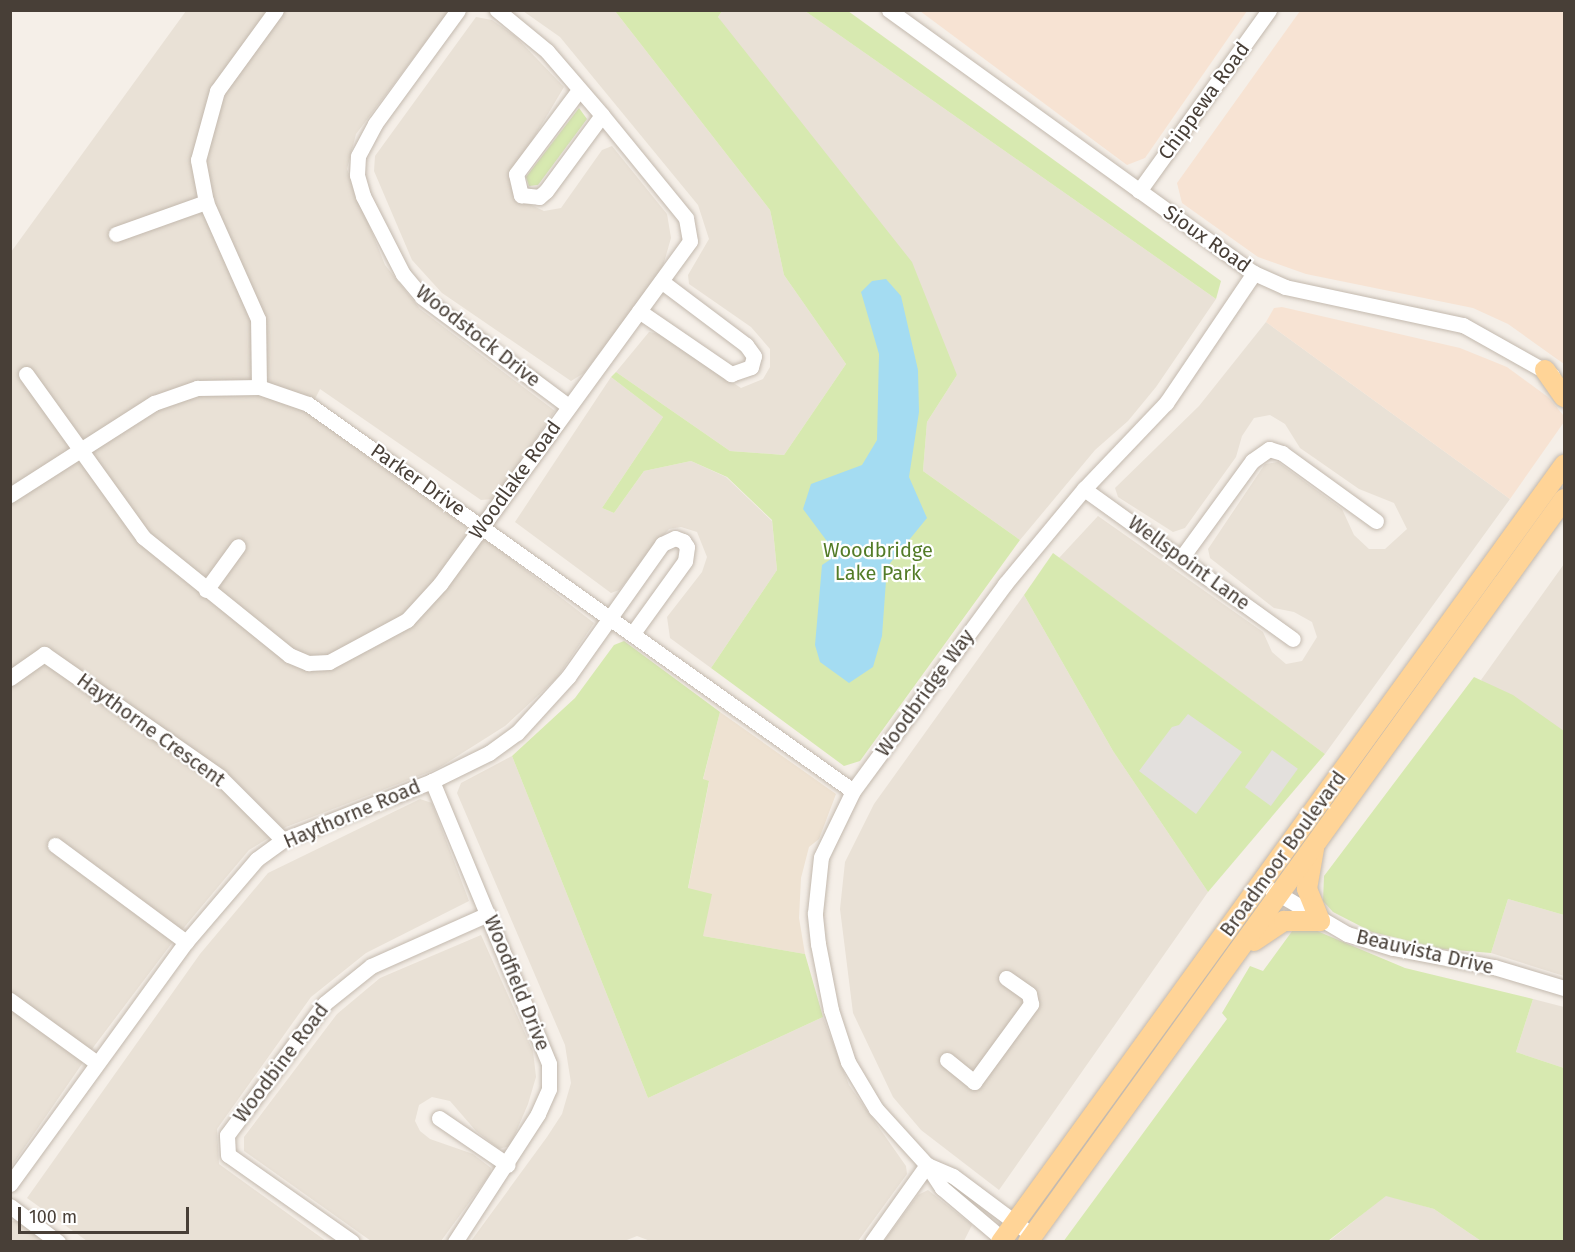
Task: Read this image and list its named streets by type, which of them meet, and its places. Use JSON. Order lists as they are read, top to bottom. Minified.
{"streets":{"main road":["Broadmoor Boulevard"],"street":["Chippewa Road","Sioux Road","Woodstock Drive","Parker Drive","Woodlake Road","Wellspoint Lane","Woodbridge Way","Haythorne Crescent","Haythorne Road","Beauvista Drive","Woodfield Drive","Woodbine Road"]},"crossings":[["Chippewa Road","Sioux Road"],["Sioux Road","Woodbridge Way"],["Woodstock Drive","Woodlake Road"],["Parker Drive","Woodlake Road"],["Parker Drive","Woodbridge Way"],["Parker Drive","Haythorne Road"],["Wellspoint Lane","Woodbridge Way"],["Woodbridge Way","Broadmoor Boulevard"],["Haythorne Crescent","Haythorne Road"],["Haythorne Road","Woodfield Drive"],["Broadmoor Boulevard","Beauvista Drive"],["Woodfield Drive","Woodbine Road"]],"parks":["Woodbridge Lake Park"],"scale_bar":"100 m"}
